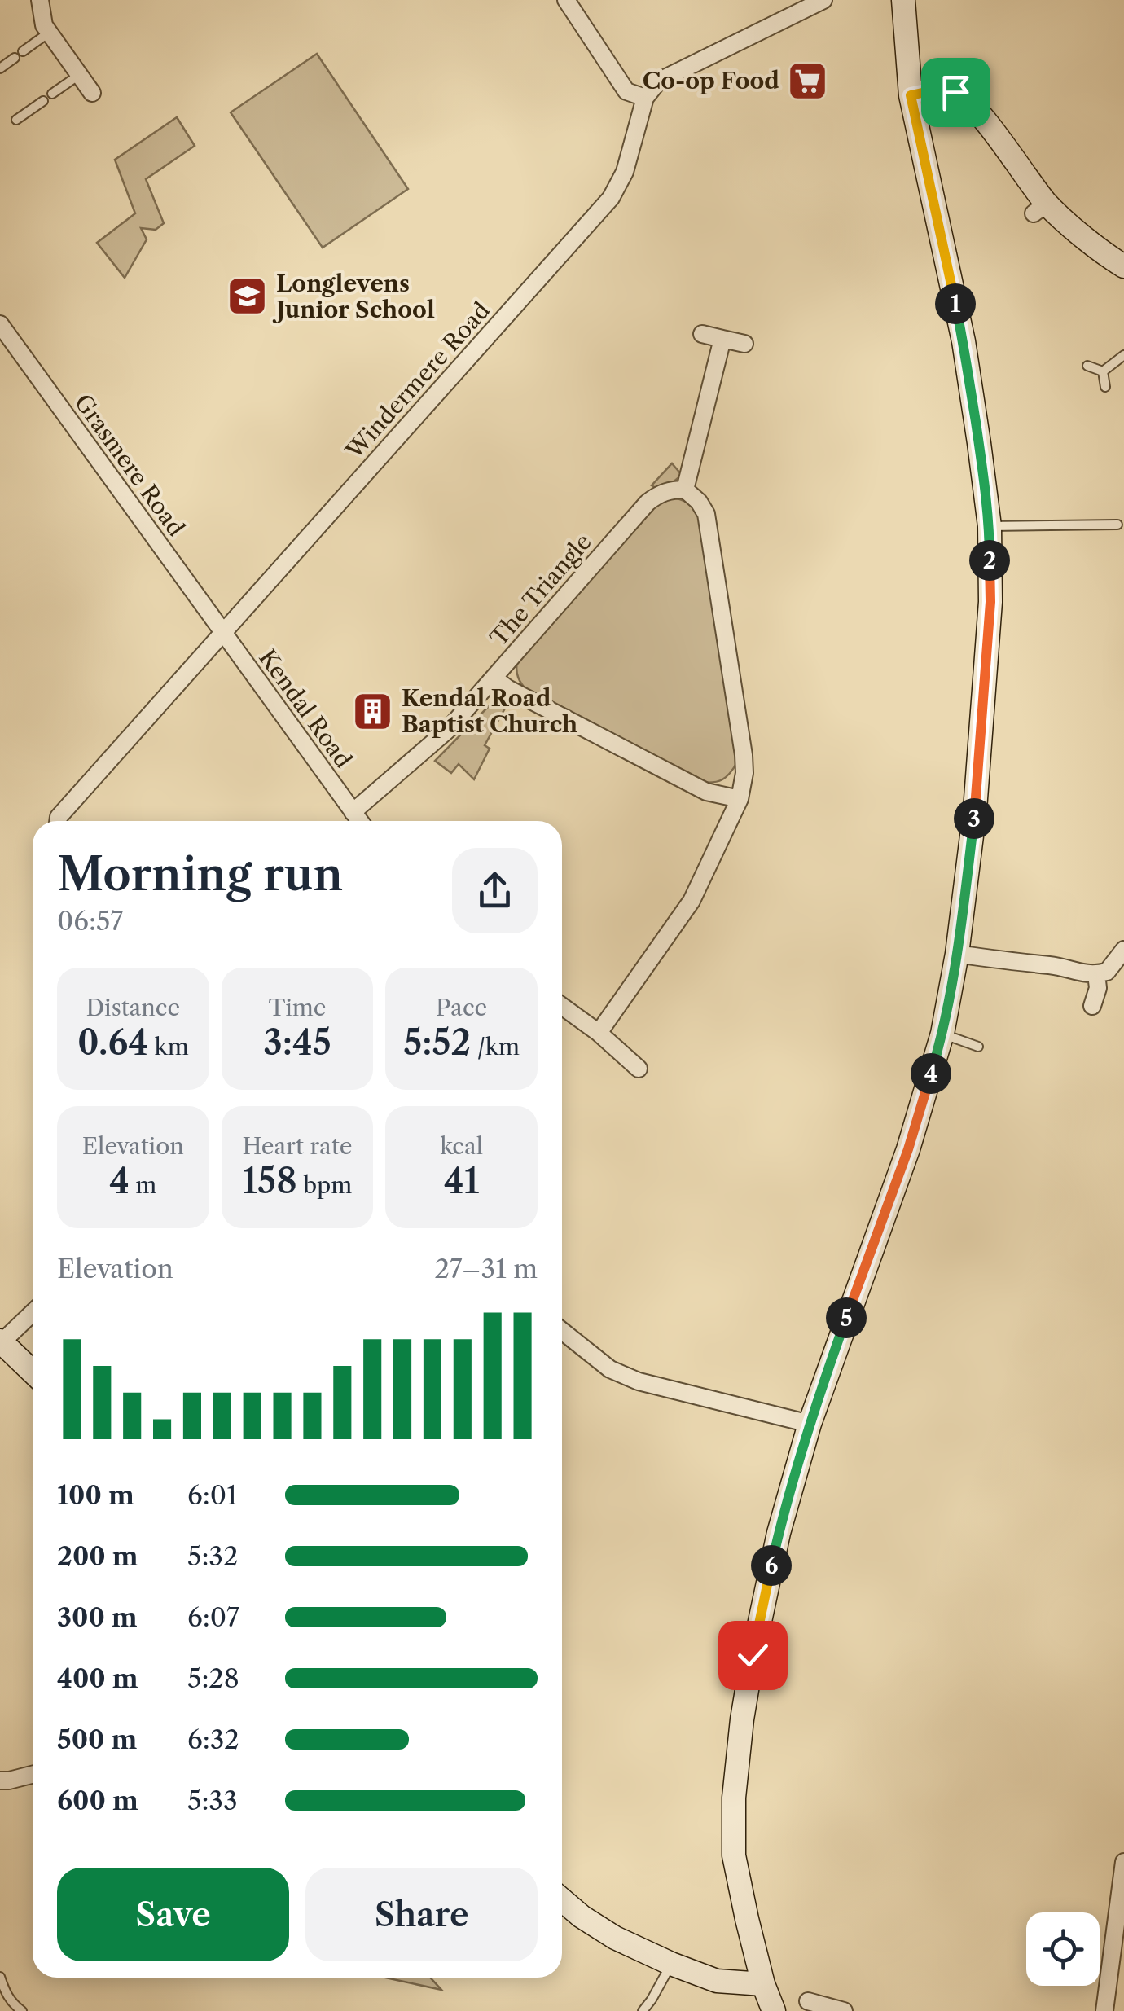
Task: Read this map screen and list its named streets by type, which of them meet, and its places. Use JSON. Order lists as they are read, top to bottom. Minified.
{"streets":{"street":["Windermere Road","Grasmere Road","The Triangle","Kendal Road"]},"crossings":[["Windermere Road","Grasmere Road"],["Windermere Road","Kendal Road"],["Grasmere Road","Kendal Road"]],"places":{"supermarket":["Co-op Food"],"school or university":["Longlevens Junior School"],"building":["Kendal Road Baptist Church"]},"page":{"pins":["1","2","3","4","5","6"],"heading":["Morning run","06:57"],"stats":[["Distance","0.64 km"],["Time","3:45"],["Pace","5:52 /km"],["Elevation","4 m"],["Heart rate","158 bpm"],["kcal","41"]],"chart":["Elevation","27–31 m"],"list":[{"name":"100 m","note":"6:01"},{"name":"200 m","note":"5:32"},{"name":"300 m","note":"6:07"},{"name":"400 m","note":"5:28"},{"name":"500 m","note":"6:32"},{"name":"600 m","note":"5:33"}],"buttons":["Save","Share"]}}
